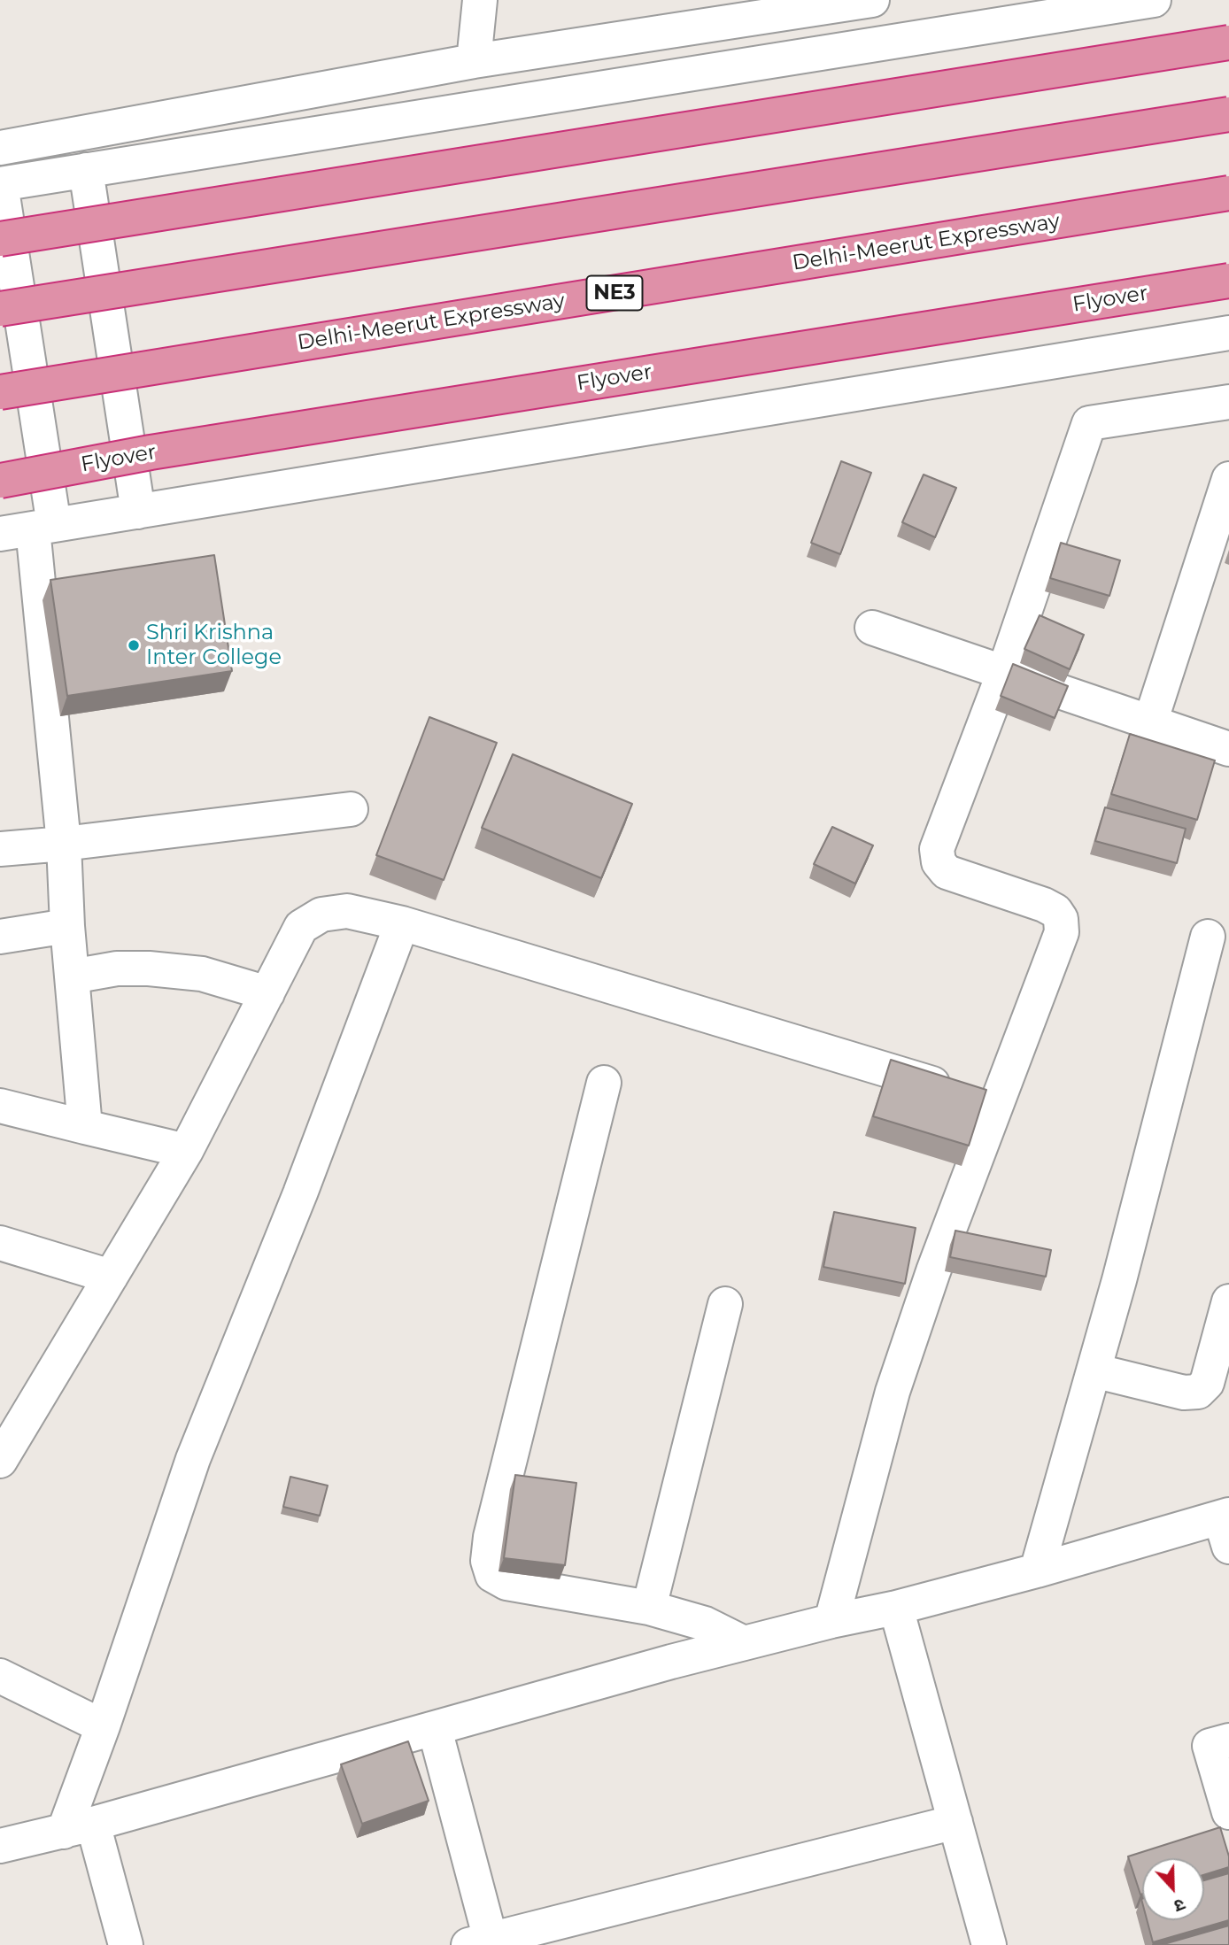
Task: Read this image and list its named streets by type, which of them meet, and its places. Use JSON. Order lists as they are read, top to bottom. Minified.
{"streets":{"highway":["Delhi-Meerut Expressway","NE3","Flyover"]},"places":["Shri Krishna Inter College"],"north":"bottom"}
